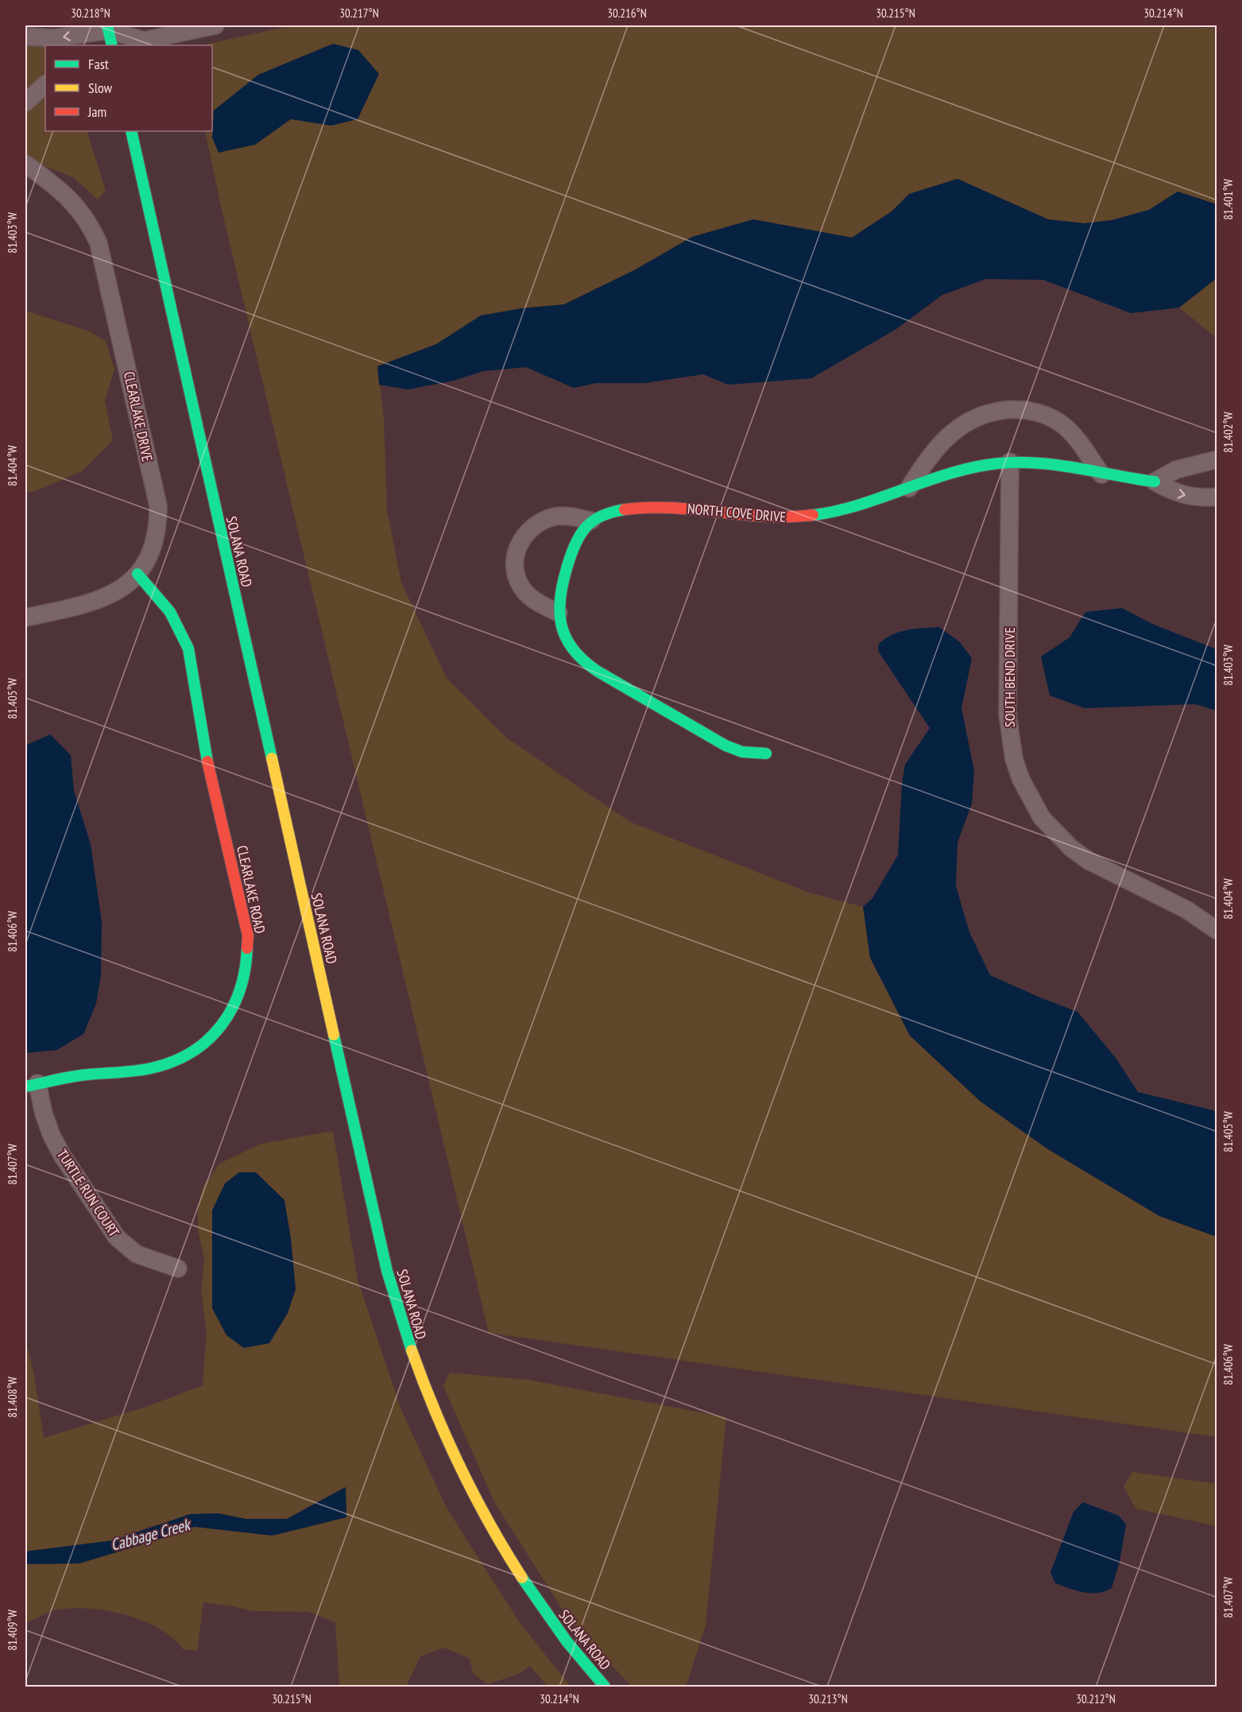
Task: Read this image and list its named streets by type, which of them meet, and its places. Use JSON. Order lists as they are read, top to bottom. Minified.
{"streets":{"street":["CLEARLAKE DRIVE","NORTH COVE DRIVE","SOLANA ROAD","SOUTH BEND DRIVE","CLEARLAKE ROAD","TURTLE RUN COURT"]},"crossings":[["CLEARLAKE DRIVE","CLEARLAKE ROAD"],["NORTH COVE DRIVE","SOUTH BEND DRIVE"],["CLEARLAKE ROAD","TURTLE RUN COURT"]],"water":["Cabbage Creek"],"legend":["Fast","Slow","Jam"],"coordinates":["30.218°N","30.217°N","30.216°N","30.215°N","30.214°N","81.401°W","81.403°W","81.402°W","81.404°W","81.405°W","81.406°W","81.407°W","81.408°W","81.409°W","30.213°N","30.212°N"]}
